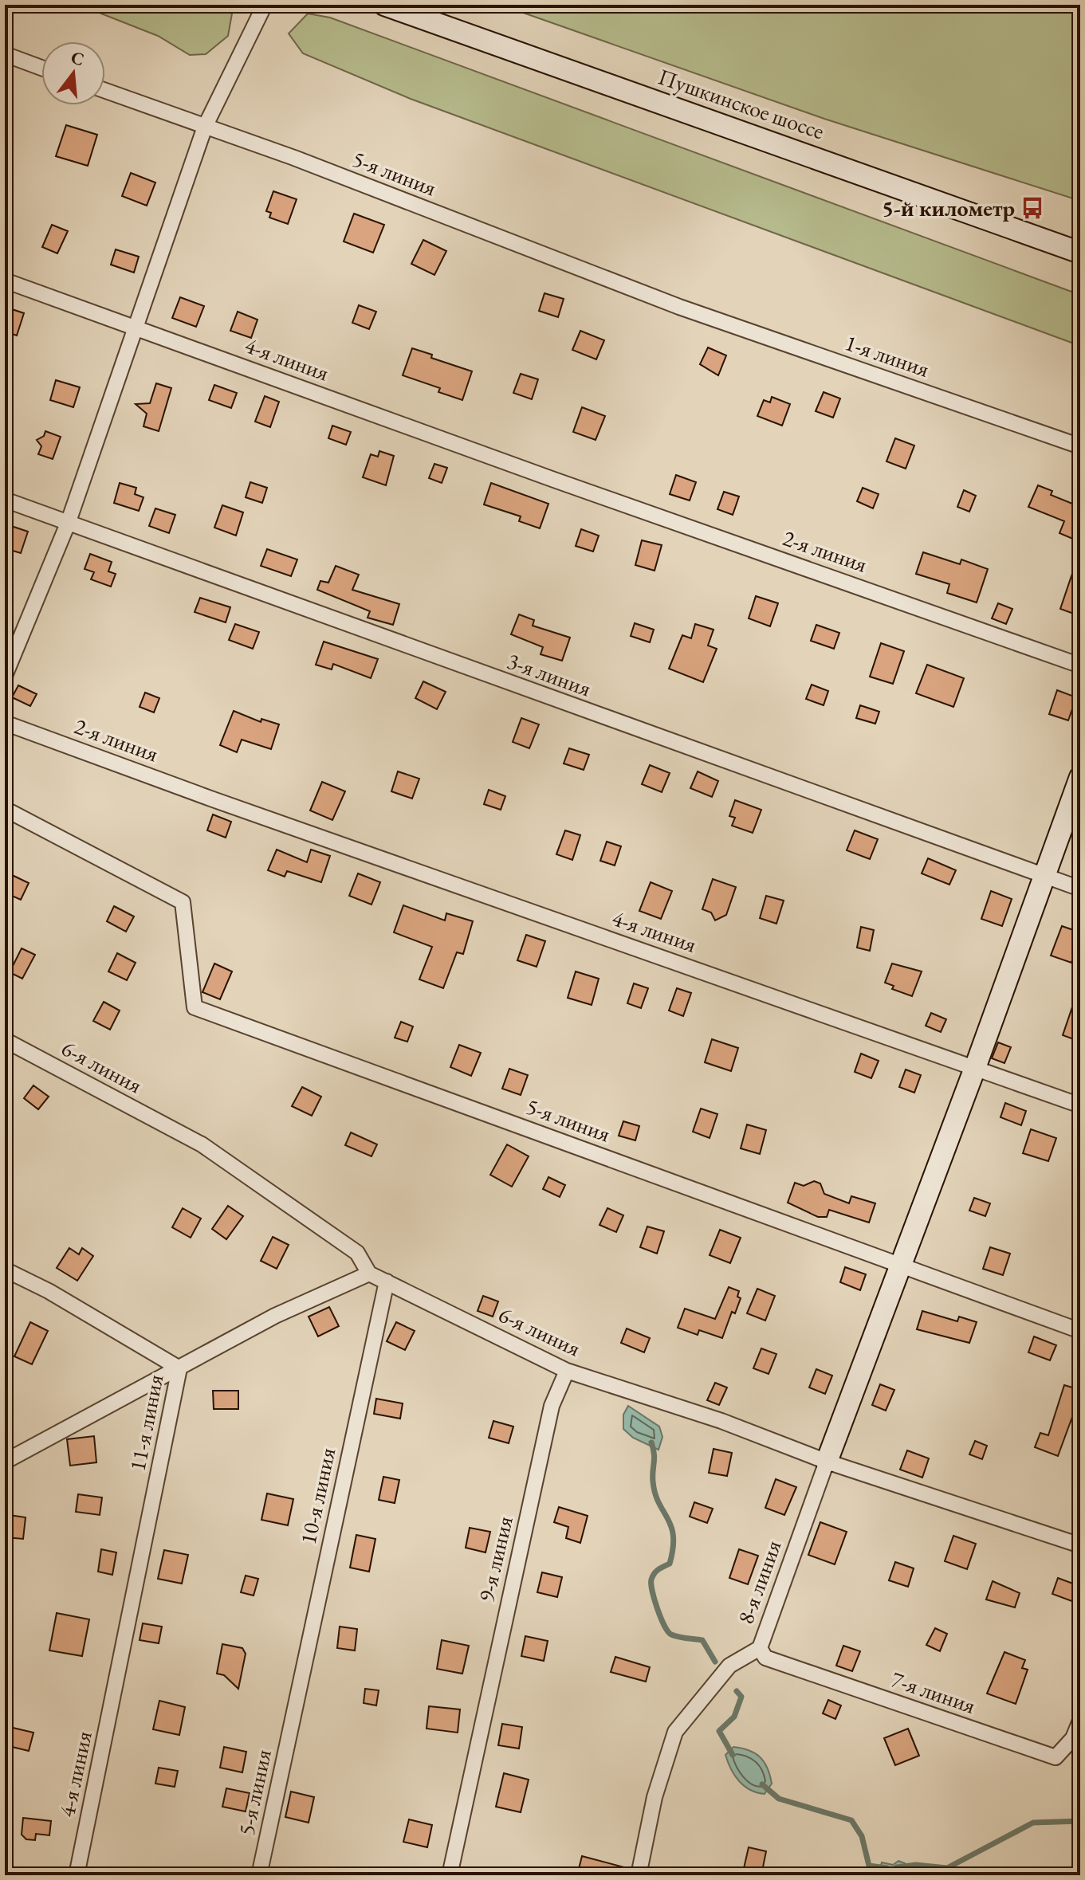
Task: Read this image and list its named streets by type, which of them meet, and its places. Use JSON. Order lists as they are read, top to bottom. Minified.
{"streets":{"main road":["Пушкинское шоссе"],"street":["5-я линия","1-я линия","4-я линия","2-я линия","3-я линия","6-я линия","11-я линия","10-я линия","9-я линия","8-я линия","7-я линия"]},"crossings":[["5-я линия","1-я линия"],["5-я линия","10-я линия"],["4-я линия","2-я линия"],["4-я линия","11-я линия"],["6-я линия","10-я линия"],["6-я линия","9-я линия"],["6-я линия","8-я линия"],["8-я линия","7-я линия"]],"places":{"bus stop":["5-й километр"]},"north":"top"}
